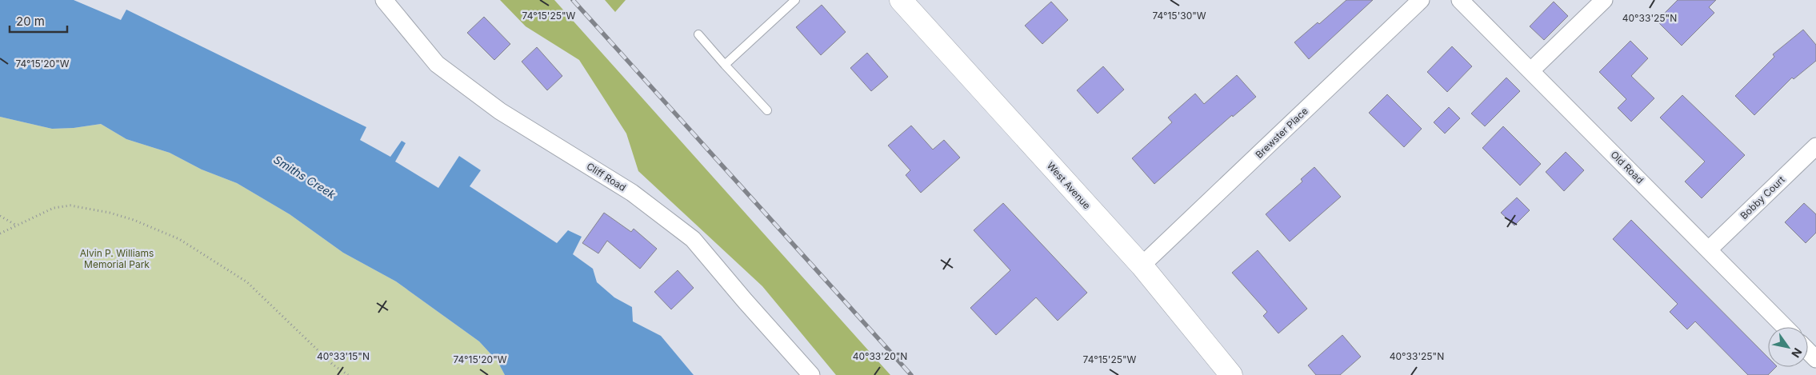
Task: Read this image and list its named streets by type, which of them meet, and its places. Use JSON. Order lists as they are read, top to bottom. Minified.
{"streets":{"street":["Brewster Place","Old Road","Cliff Road","West Avenue","Bobby Court"]},"crossings":[["Brewster Place","West Avenue"],["Old Road","Bobby Court"]],"water":["Smiths Creek"],"parks":["Alvin P. Williams Memorial Park"],"scale_bar":"20 m","north":"bottom right","coordinates":["74°15'30\"W","74°15'25\"W","40°33'25\"N","74°15'20\"W","40°33'15\"N","40°33'20\"N"]}
